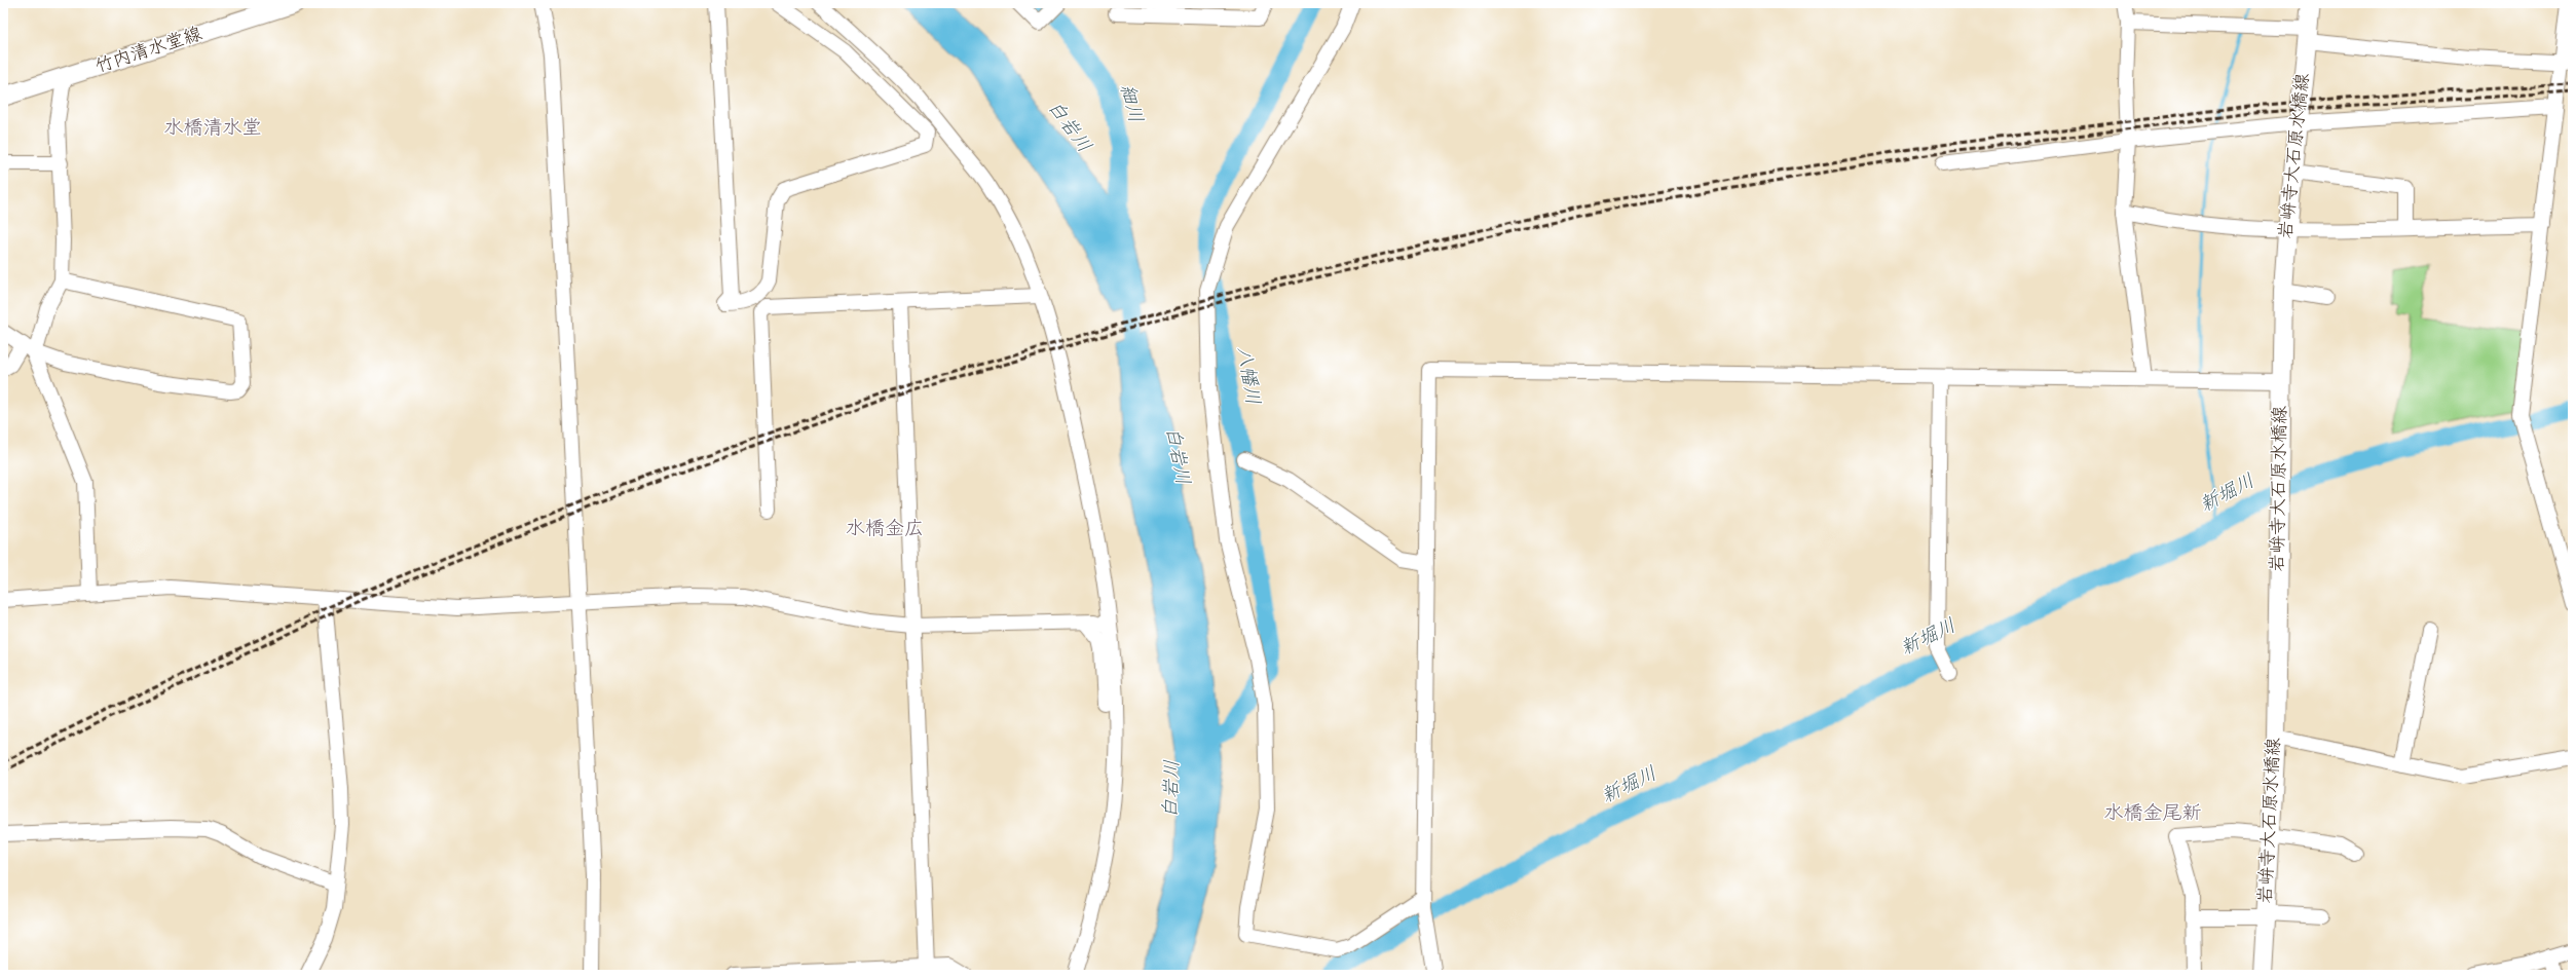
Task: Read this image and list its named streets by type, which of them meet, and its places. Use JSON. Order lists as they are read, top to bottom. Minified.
{"streets":{"main road":["竹内清水堂線","岩峅寺大石原水橋線"]},"districts":["水橋清水堂","水橋金広","水橋金尾新"],"water":["細川","白岩川","八幡川","新堀川"]}
